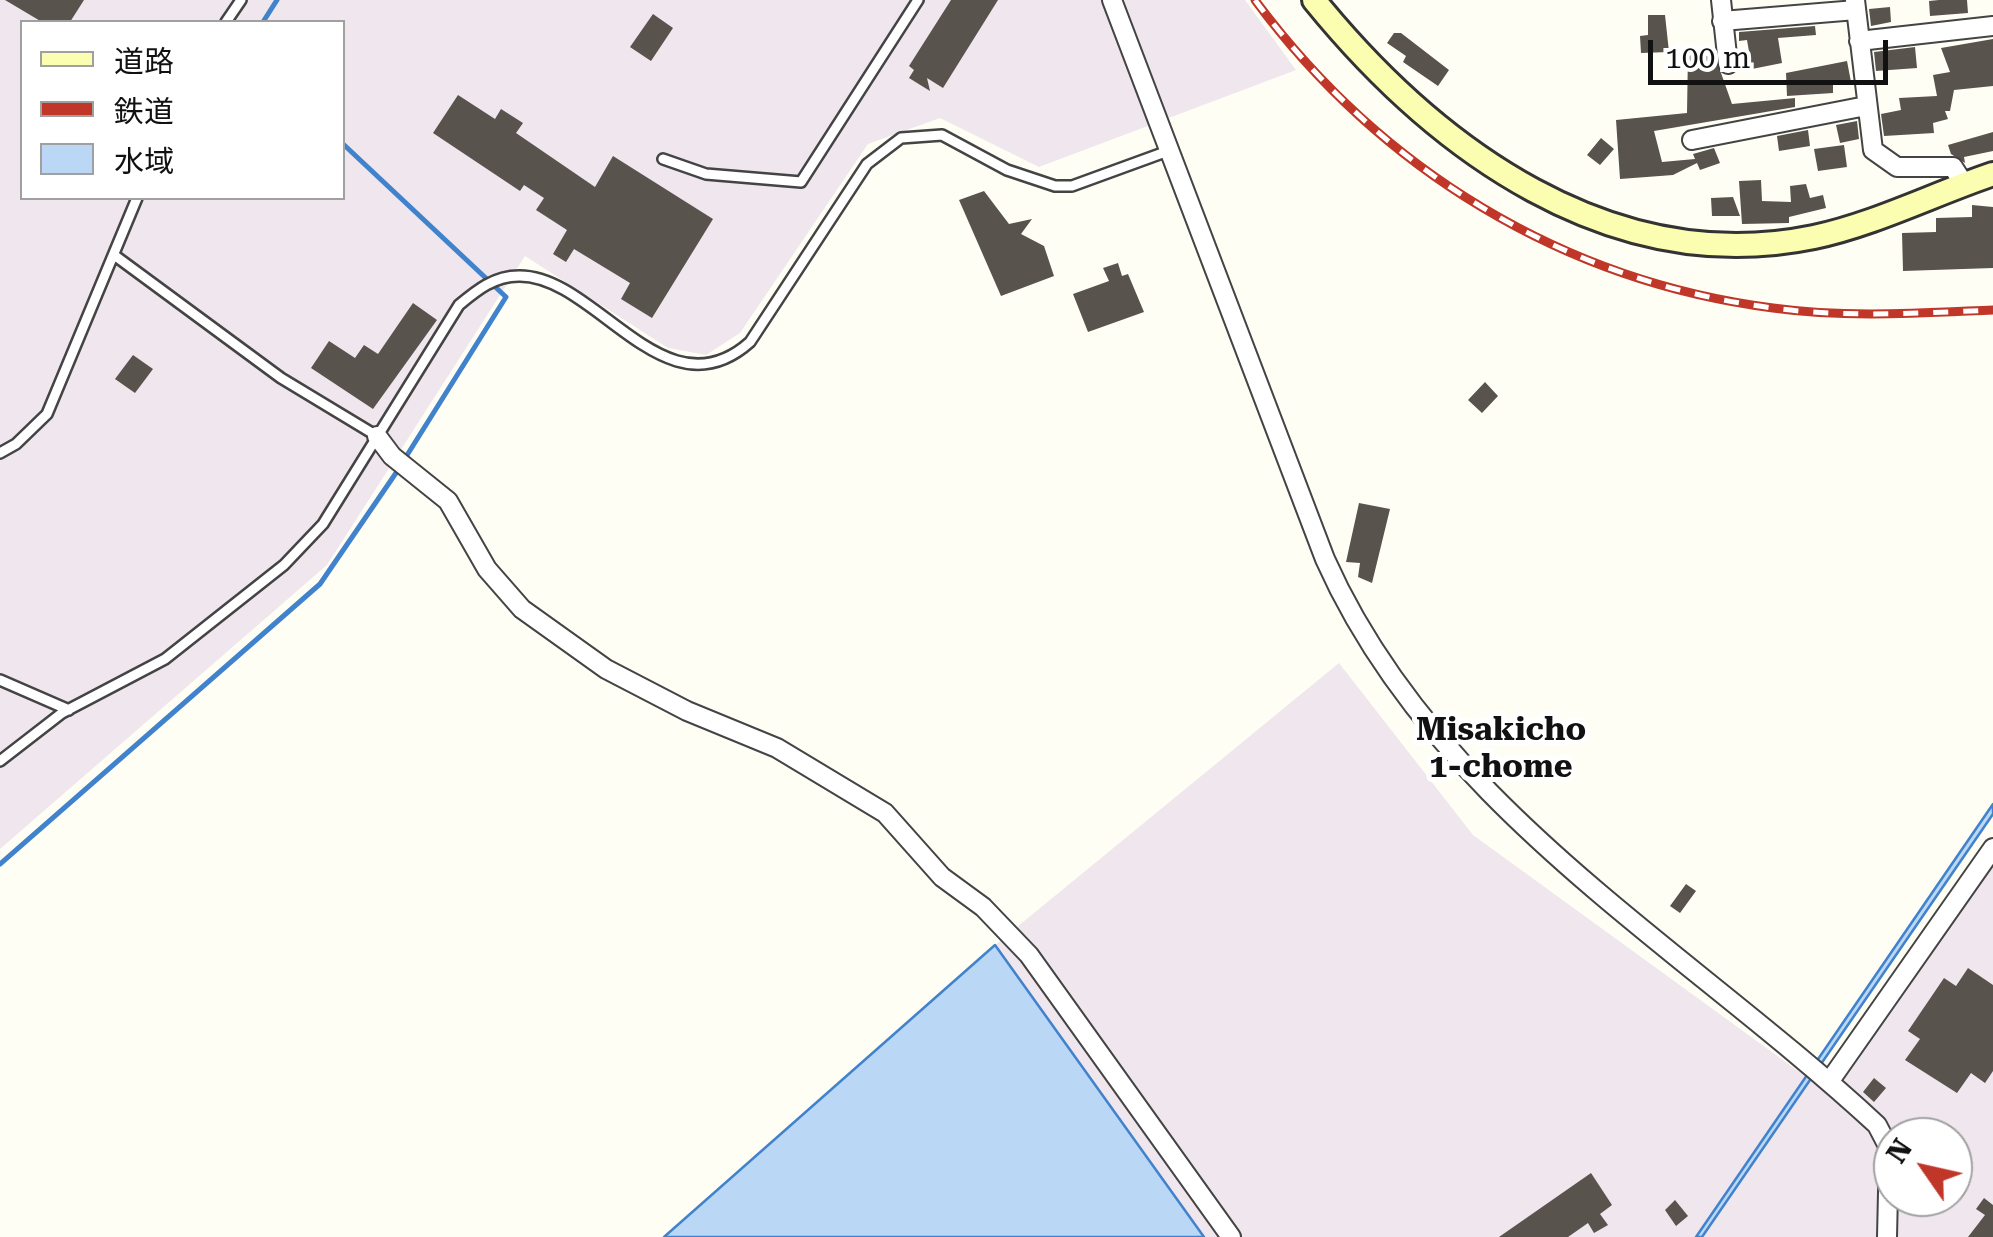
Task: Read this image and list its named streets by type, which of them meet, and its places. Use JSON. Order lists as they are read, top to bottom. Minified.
{"districts":["Misakicho 1-chome"],"legend":["道路","鉄道","水域"],"scale_bar":"100 m","north":"top left"}
